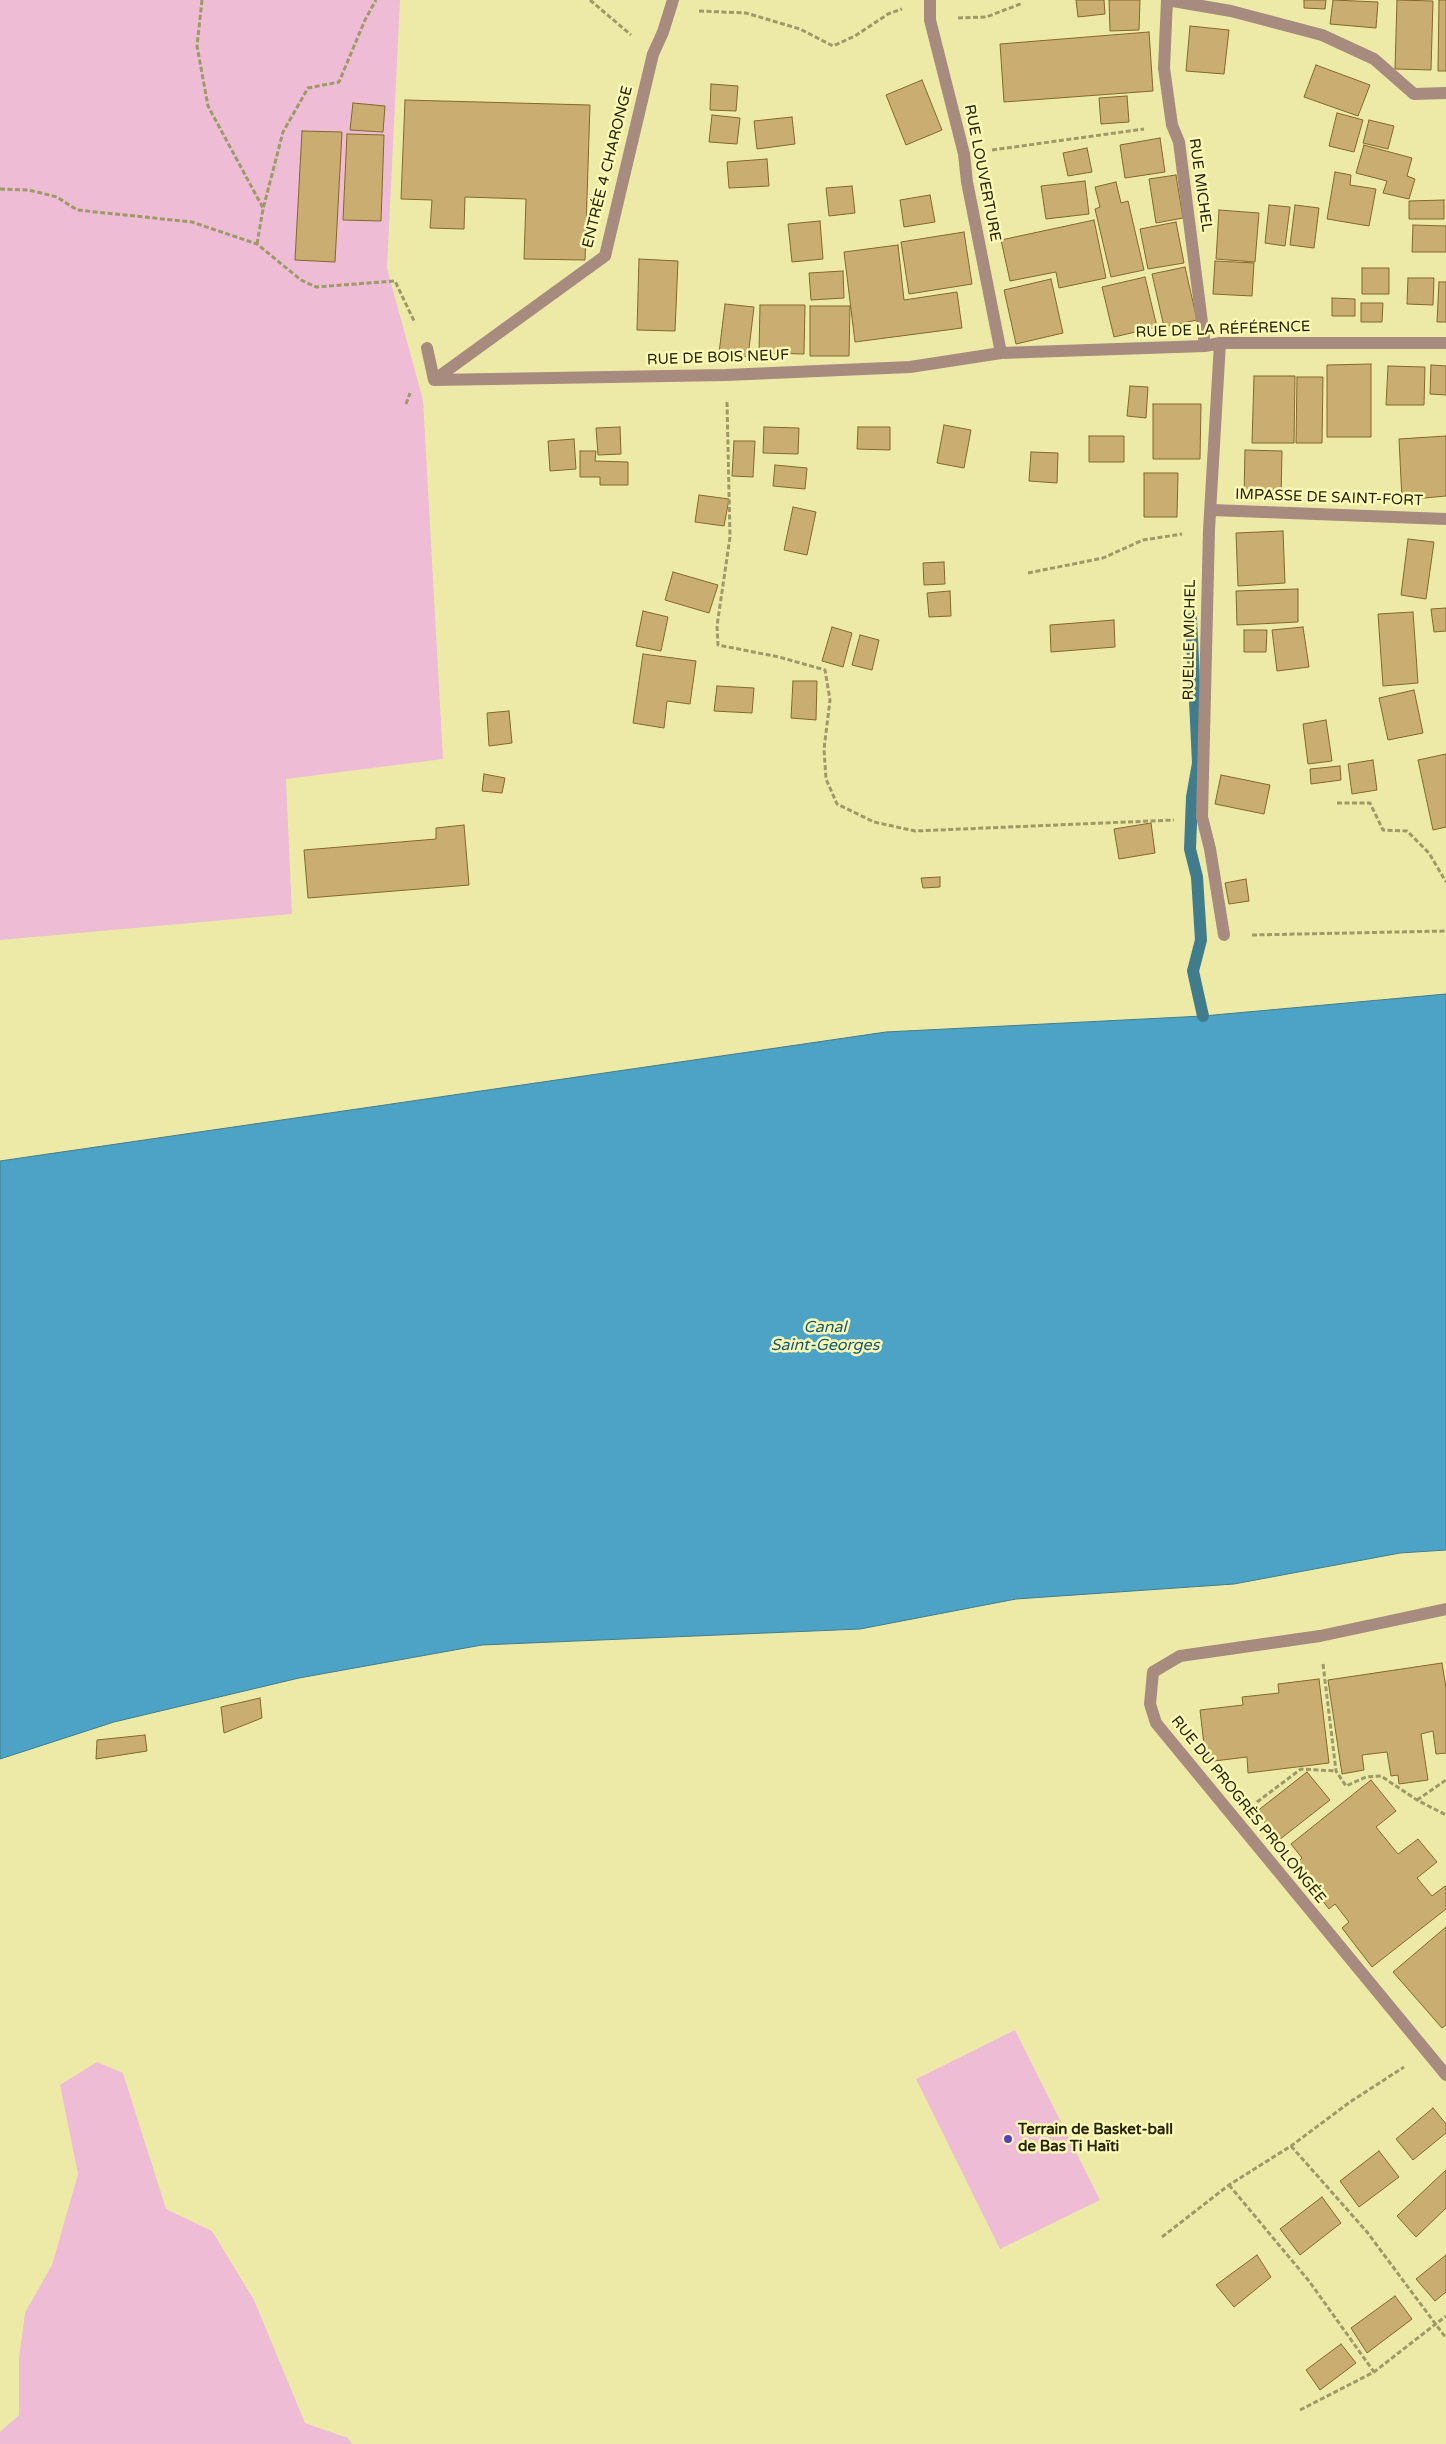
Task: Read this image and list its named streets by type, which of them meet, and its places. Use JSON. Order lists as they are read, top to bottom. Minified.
{"streets":{"street":["ENTRÉE 4 CHARONGE","RUE LOUVERTURE","RUE MICHEL","RUE DE LA RÉFÉRENCE","RUE DE BOIS NEUF","IMPASSE DE SAINT-FORT","RUELLE MICHEL","RUE DU PROGRÈS PROLONGÉE"]},"crossings":[["ENTRÉE 4 CHARONGE","RUE DE BOIS NEUF"],["RUE LOUVERTURE","RUE DE LA RÉFÉRENCE"],["RUE LOUVERTURE","RUE DE BOIS NEUF"],["RUE MICHEL","RUE DE LA RÉFÉRENCE"],["RUE DE LA RÉFÉRENCE","RUE DE BOIS NEUF"],["RUE DE LA RÉFÉRENCE","RUELLE MICHEL"],["IMPASSE DE SAINT-FORT","RUELLE MICHEL"]],"water":["Canal Saint-Georges"],"places":["Terrain de Basket-ball de Bas Ti Haïti"]}
